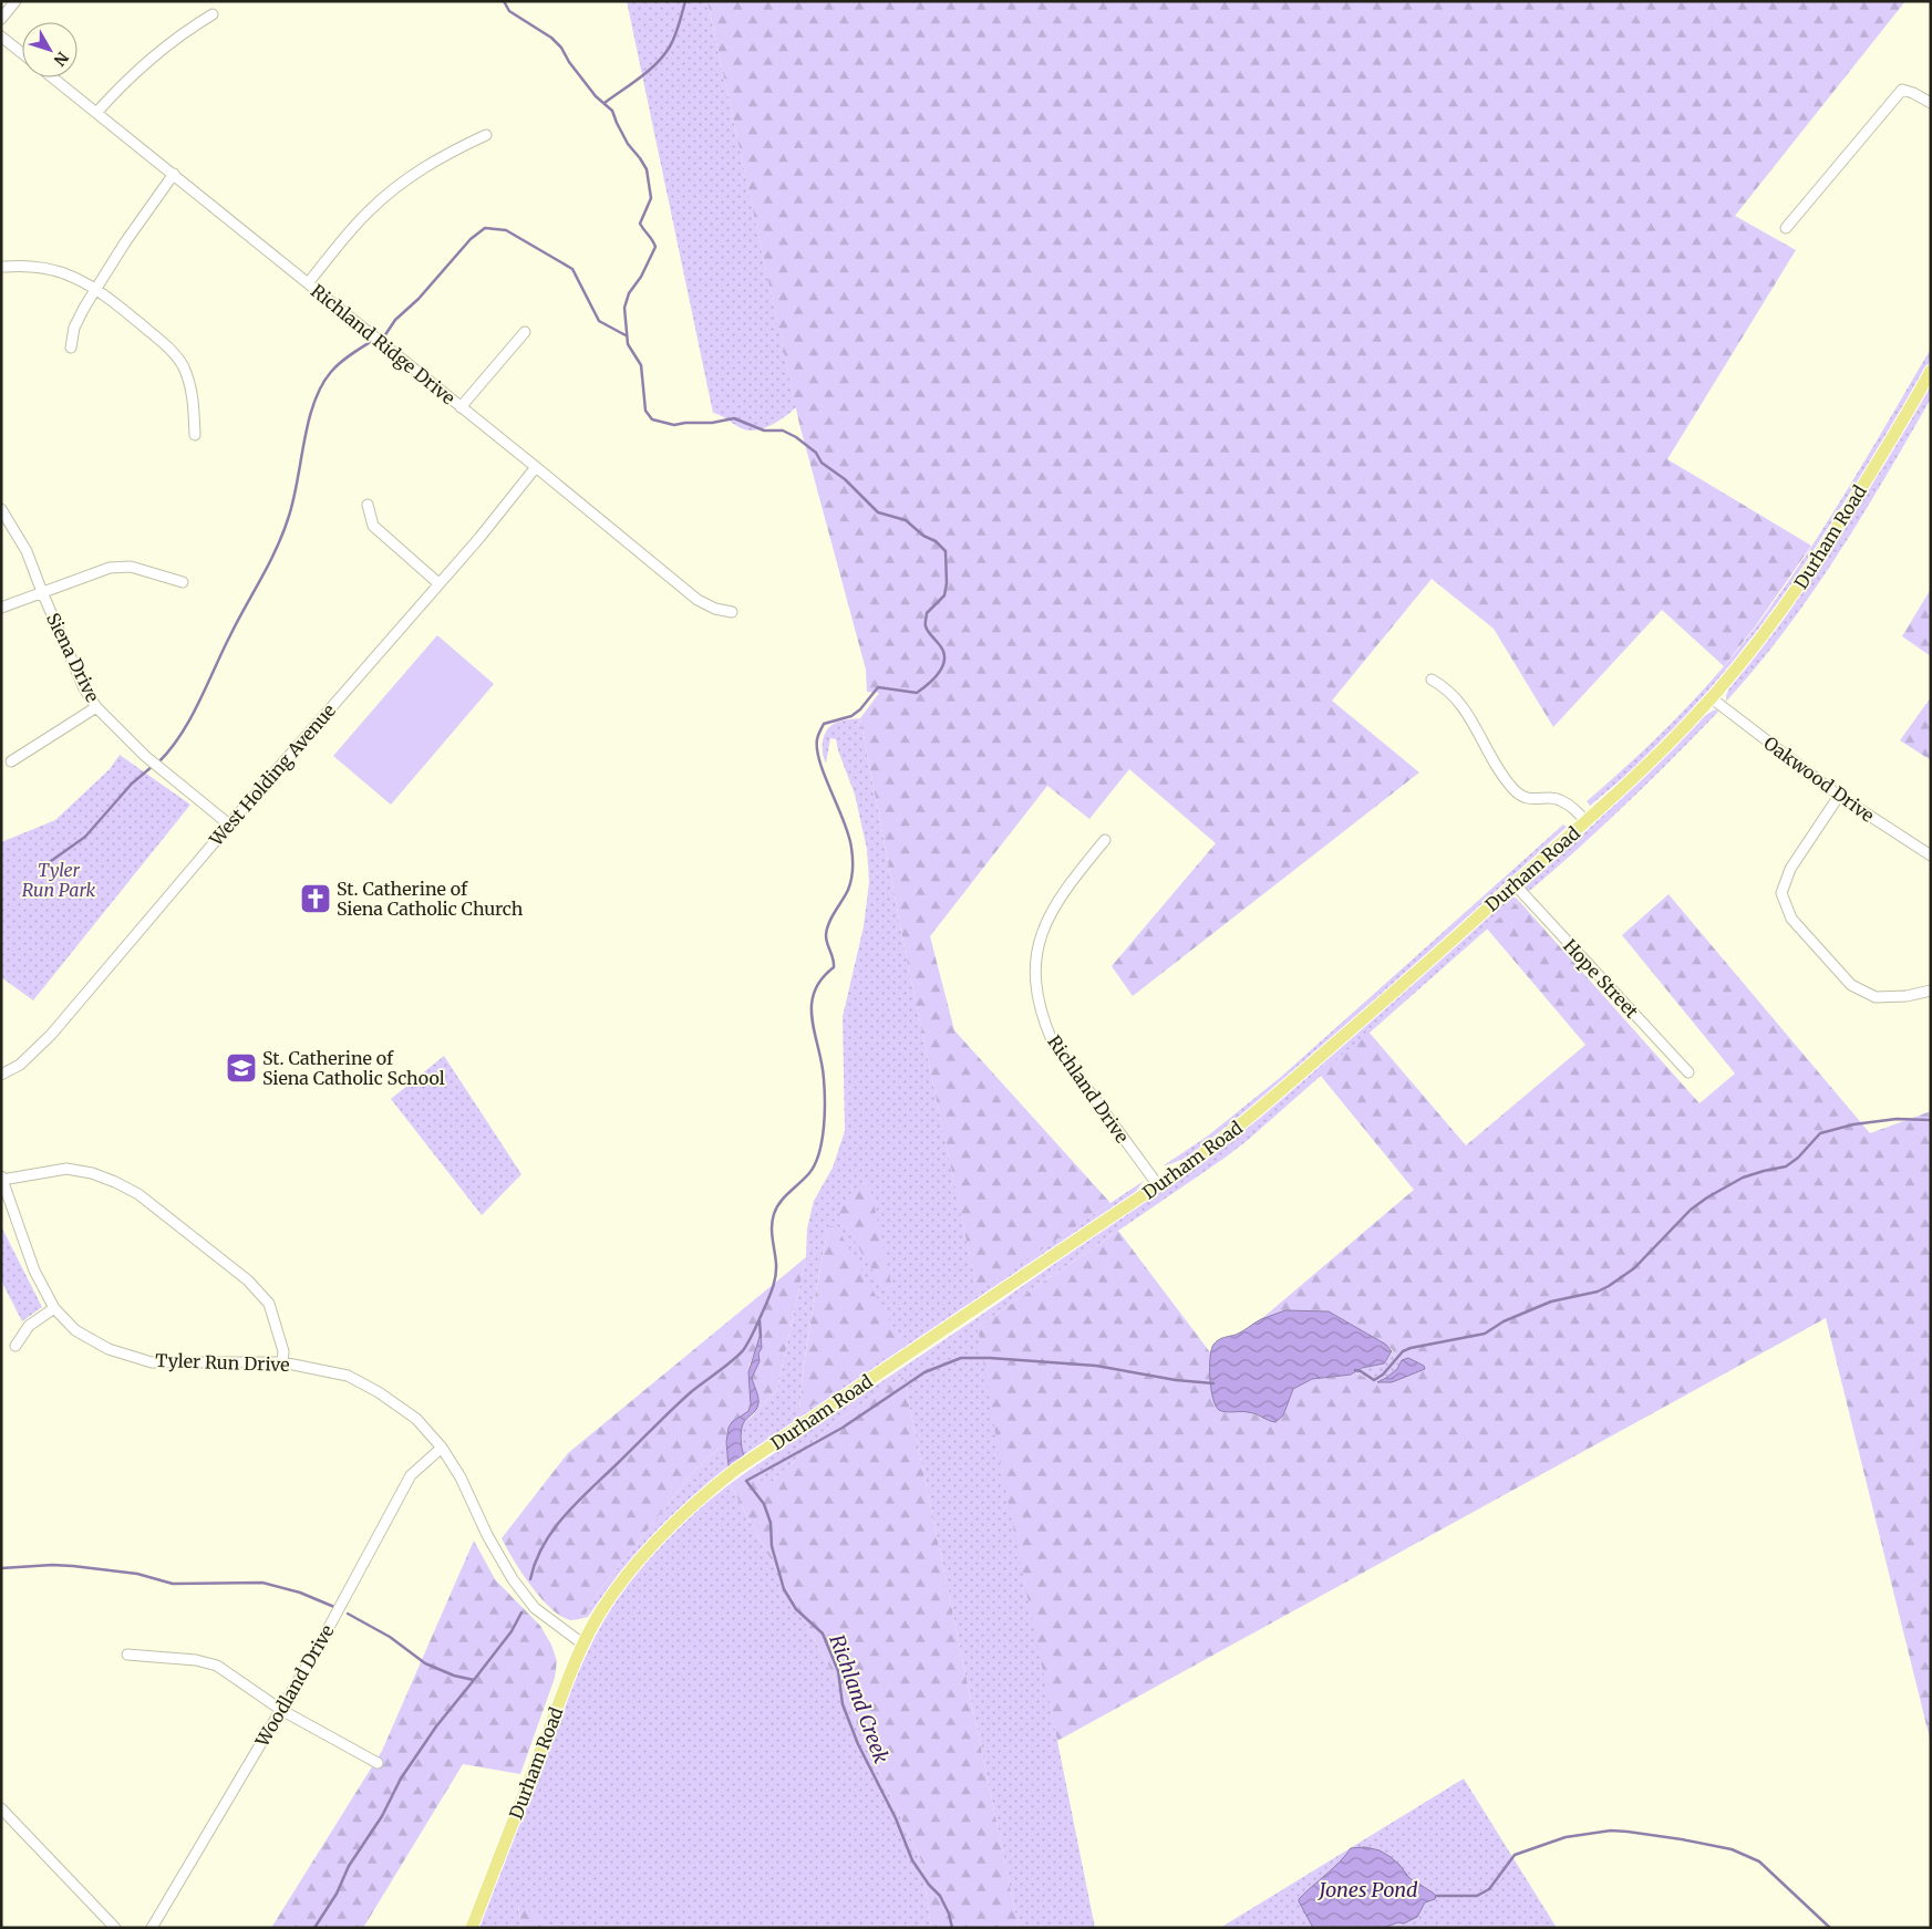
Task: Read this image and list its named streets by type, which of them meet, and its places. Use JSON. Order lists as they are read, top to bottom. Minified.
{"streets":{"main road":["Durham Road"],"street":["Richland Ridge Drive","Siena Drive","West Holding Avenue","Oakwood Drive","Hope Street","Richland Drive","Tyler Run Drive","Woodland Drive"]},"crossings":[["Richland Ridge Drive","West Holding Avenue"],["Durham Road","Oakwood Drive"],["Durham Road","Hope Street"],["Durham Road","Richland Drive"],["Durham Road","Tyler Run Drive"],["Siena Drive","West Holding Avenue"],["Tyler Run Drive","Woodland Drive"]],"water":["Richland Creek","Jones Pond"],"parks":["Tyler Run Park"],"places":{"church":["St. Catherine of Siena Catholic Church"],"school or university":["St. Catherine of Siena Catholic School"]},"north":"bottom right"}
